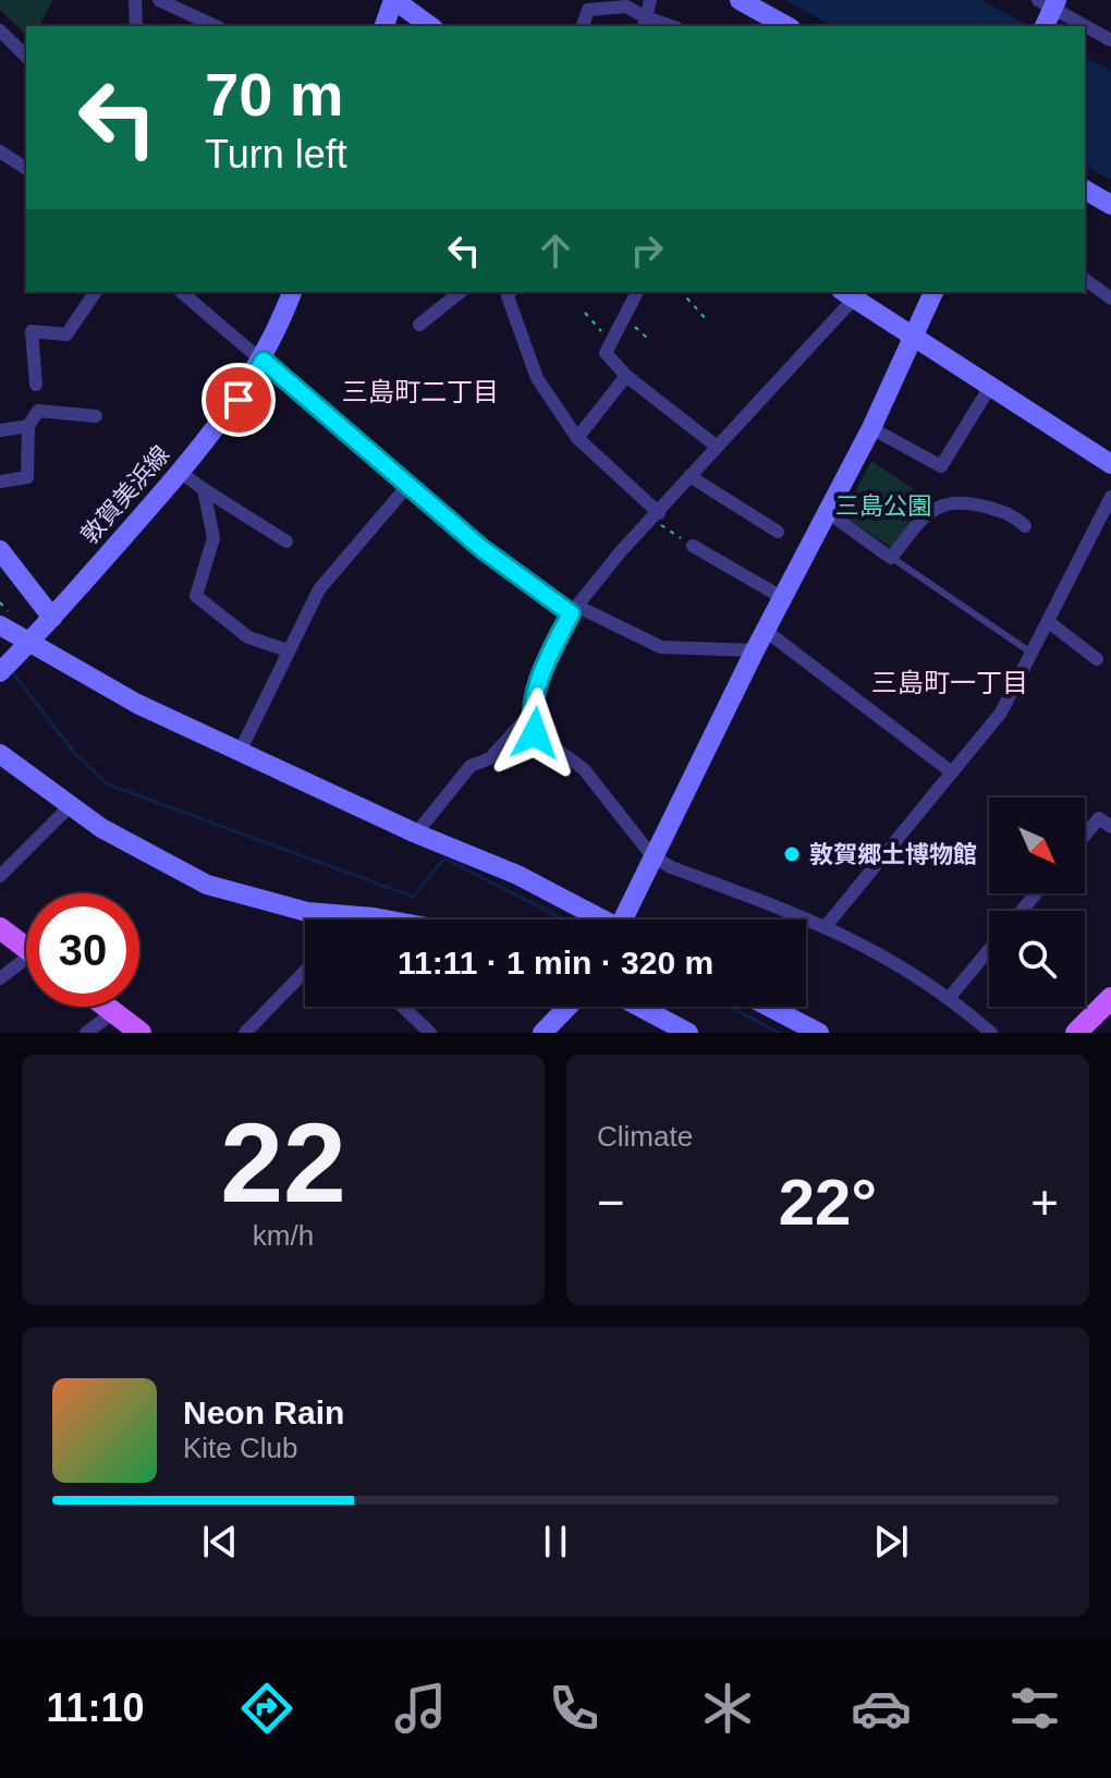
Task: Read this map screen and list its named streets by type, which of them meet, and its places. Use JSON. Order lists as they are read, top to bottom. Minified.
{"streets":{"street":["敦賀美浜線"]},"districts":["三島町二丁目","三島町一丁目"],"parks":["三島公園"],"places":["敦賀郷土博物館"],"north":"bottom right","page":{"turn":["70 m","Turn left"],"limit":"30","trip":"11:11 · 1 min · 320 m","tile":[["22","km/h"],"Climate"],"heat":["−","22°","+"],"song":["Neon Rain","Kite Club"],"tabs":"11:10"}}
